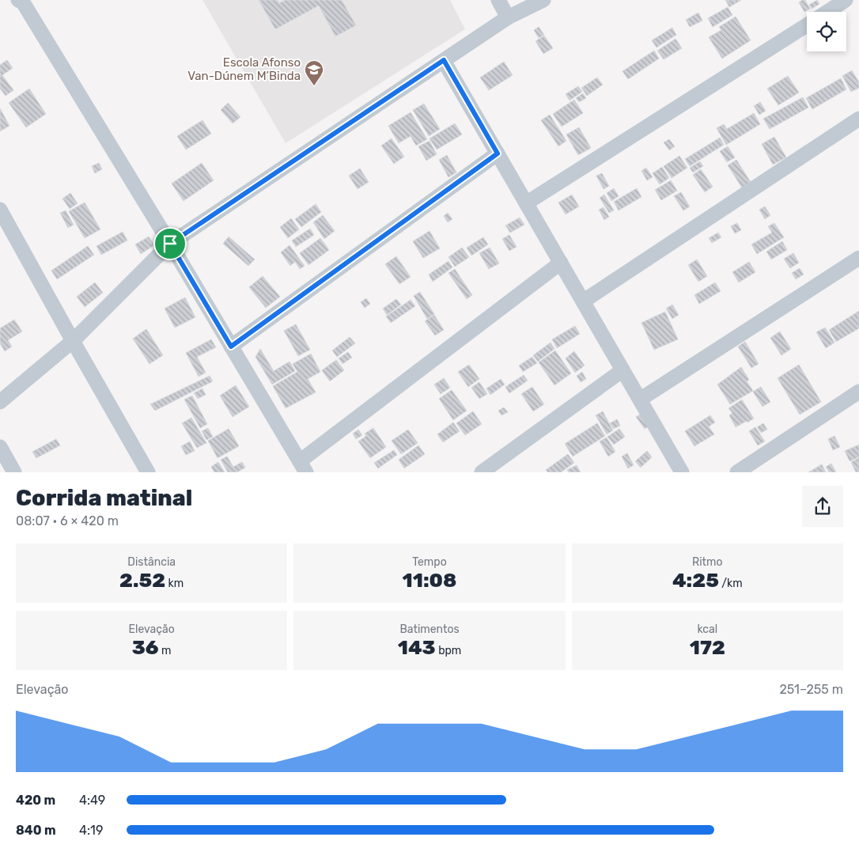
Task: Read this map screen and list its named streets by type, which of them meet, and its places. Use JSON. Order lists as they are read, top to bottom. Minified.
{"places":{"school or university":["Escola Afonso Van-Dúnem M’Binda"]},"page":{"heading":["Corrida matinal","08:07 · 6 × 420 m"],"stats":[["Distância","2.52 km"],["Tempo","11:08"],["Ritmo","4:25 /km"],["Elevação","36 m"],["Batimentos","143 bpm"],["kcal","172"]],"chart":["Elevação","251–255 m"],"list":[{"name":"420 m","note":"4:49"},{"name":"840 m","note":"4:19"}]}}
